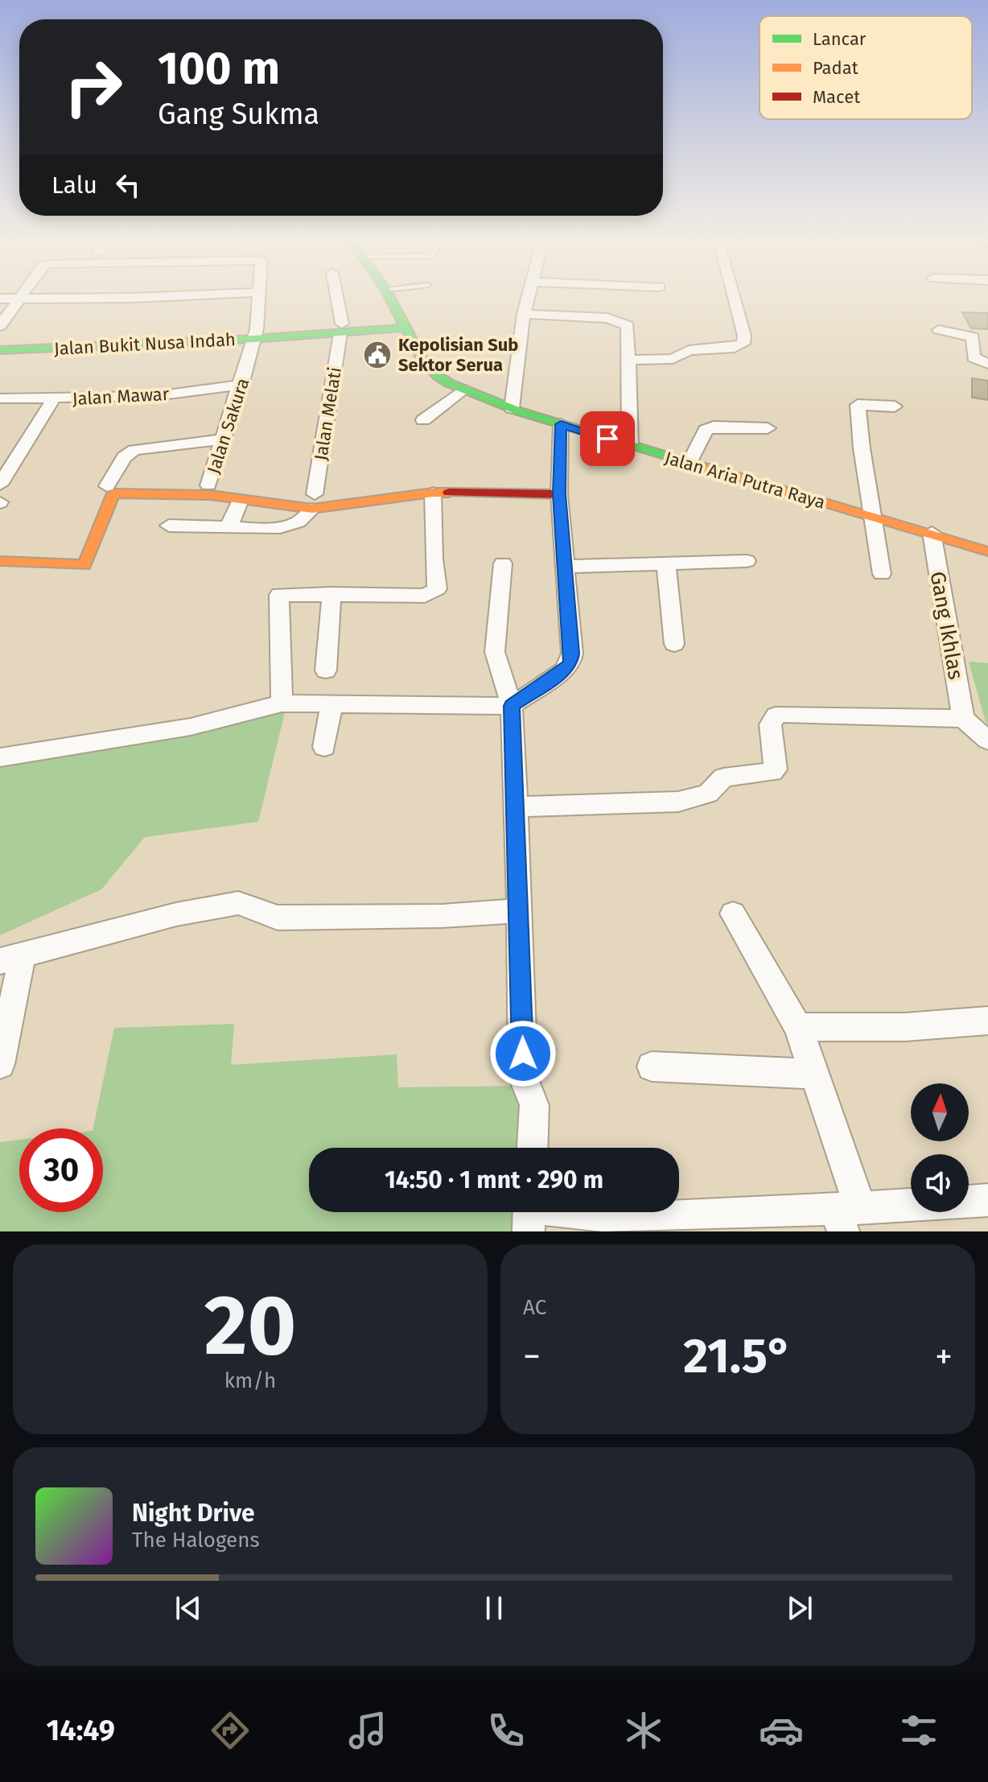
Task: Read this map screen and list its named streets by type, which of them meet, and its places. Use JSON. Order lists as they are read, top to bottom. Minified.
{"streets":{"street":["Jalan Bukit Nusa Indah","Jalan Mawar","Jalan Melati","Jalan Sakura","Jalan Aria Putra Raya","Gang Ikhlas"]},"crossings":[["Jalan Bukit Nusa Indah","Jalan Melati"],["Jalan Bukit Nusa Indah","Jalan Sakura"],["Jalan Bukit Nusa Indah","Jalan Aria Putra Raya"],["Jalan Mawar","Jalan Sakura"],["Jalan Aria Putra Raya","Gang Ikhlas"]],"places":{"public building":["Kepolisian Sub Sektor Serua"]},"legend":["Lancar","Padat","Macet"],"north":"top","page":{"turn":["100 m","Gang Sukma"],"then":"Lalu","limit":"30","trip":"14:50 · 1 mnt · 290 m","tile":[["20","km/h"],"AC"],"heat":["−","21.5°","+"],"song":["Night Drive","The Halogens"],"tabs":"14:49"}}
